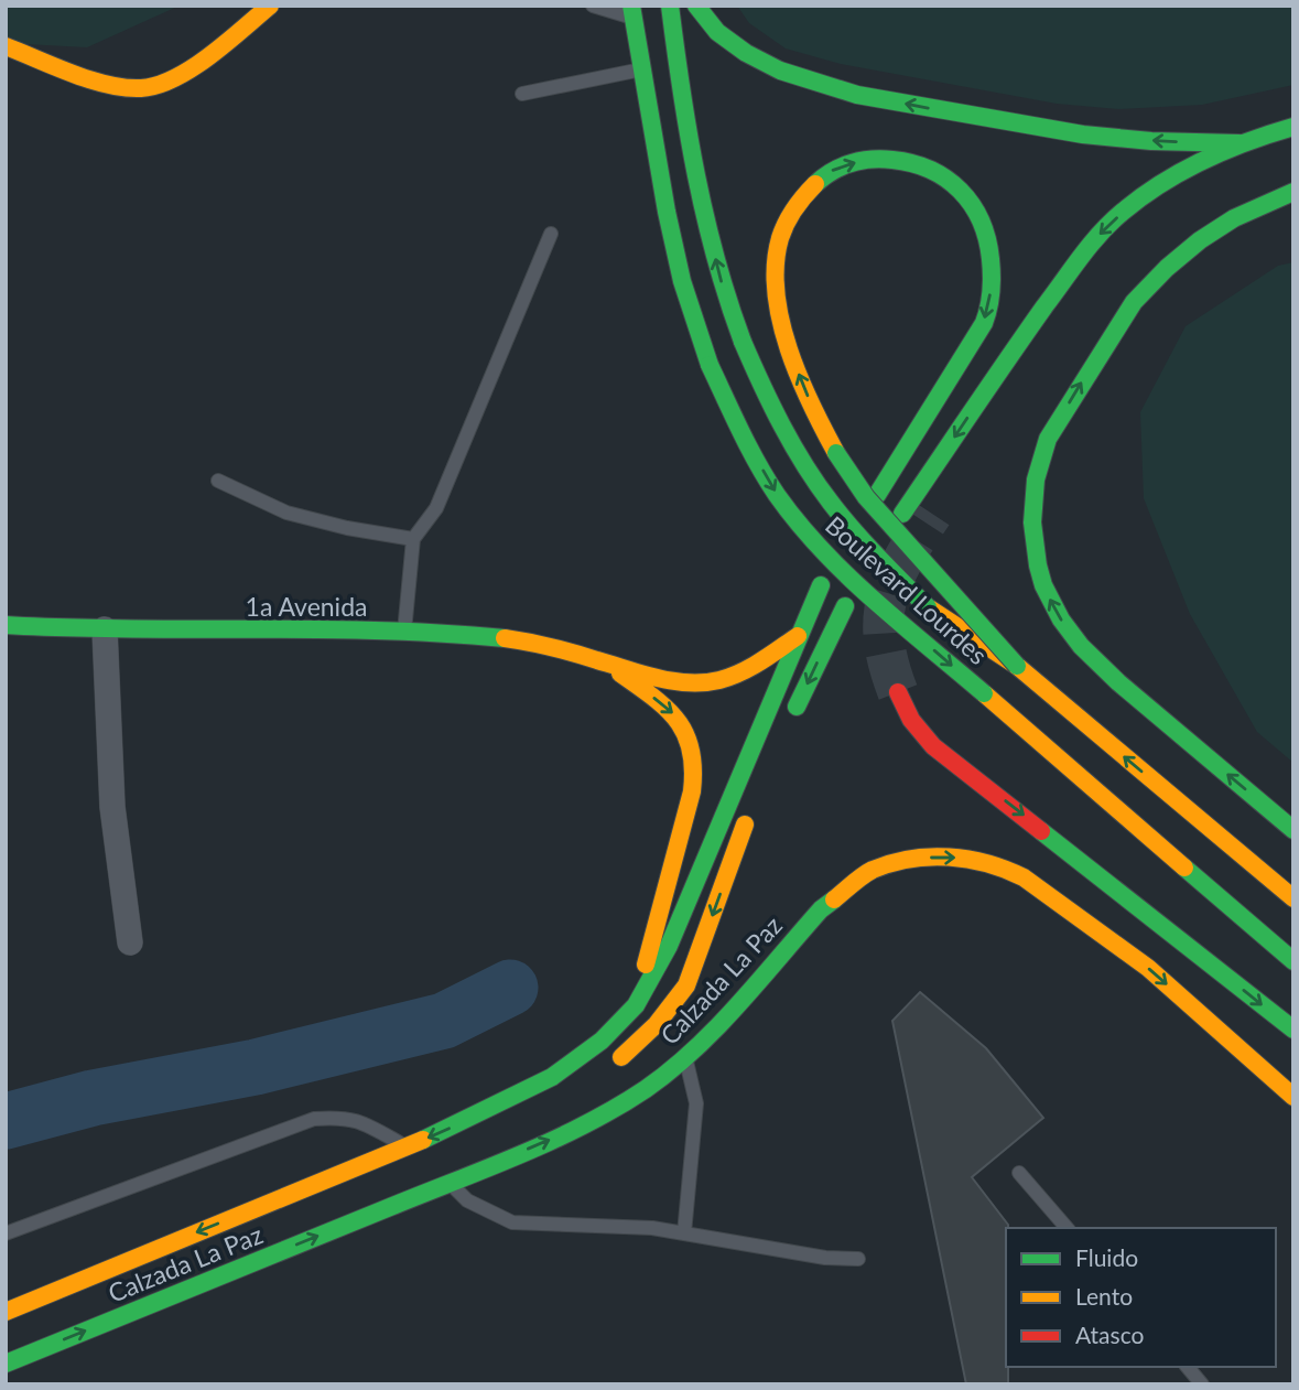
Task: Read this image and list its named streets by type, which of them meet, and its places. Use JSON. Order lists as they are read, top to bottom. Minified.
{"streets":{"main road":["Boulevard Lourdes","1a Avenida","Calzada La Paz"]},"crossings":[["1a Avenida","Calzada La Paz"]],"legend":["Fluido","Lento","Atasco"]}
